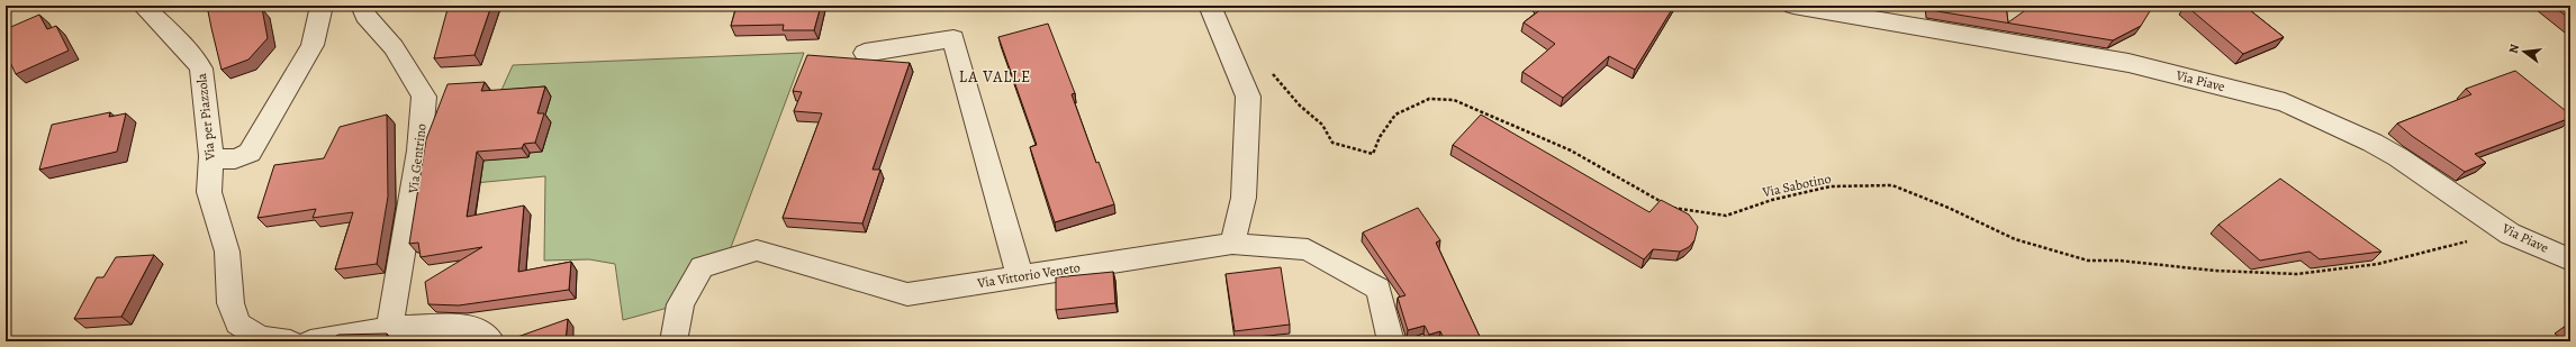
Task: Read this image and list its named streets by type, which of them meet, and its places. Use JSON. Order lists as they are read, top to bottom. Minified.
{"streets":{"street":["Via Piave","Via per Piazzola","Via Gentrino","Via Vittorio Veneto"],"path":["Via Sabotino"]},"crossings":[["Via Piave","Via Sabotino"]],"districts":["LA VALLE"],"north":"left"}
